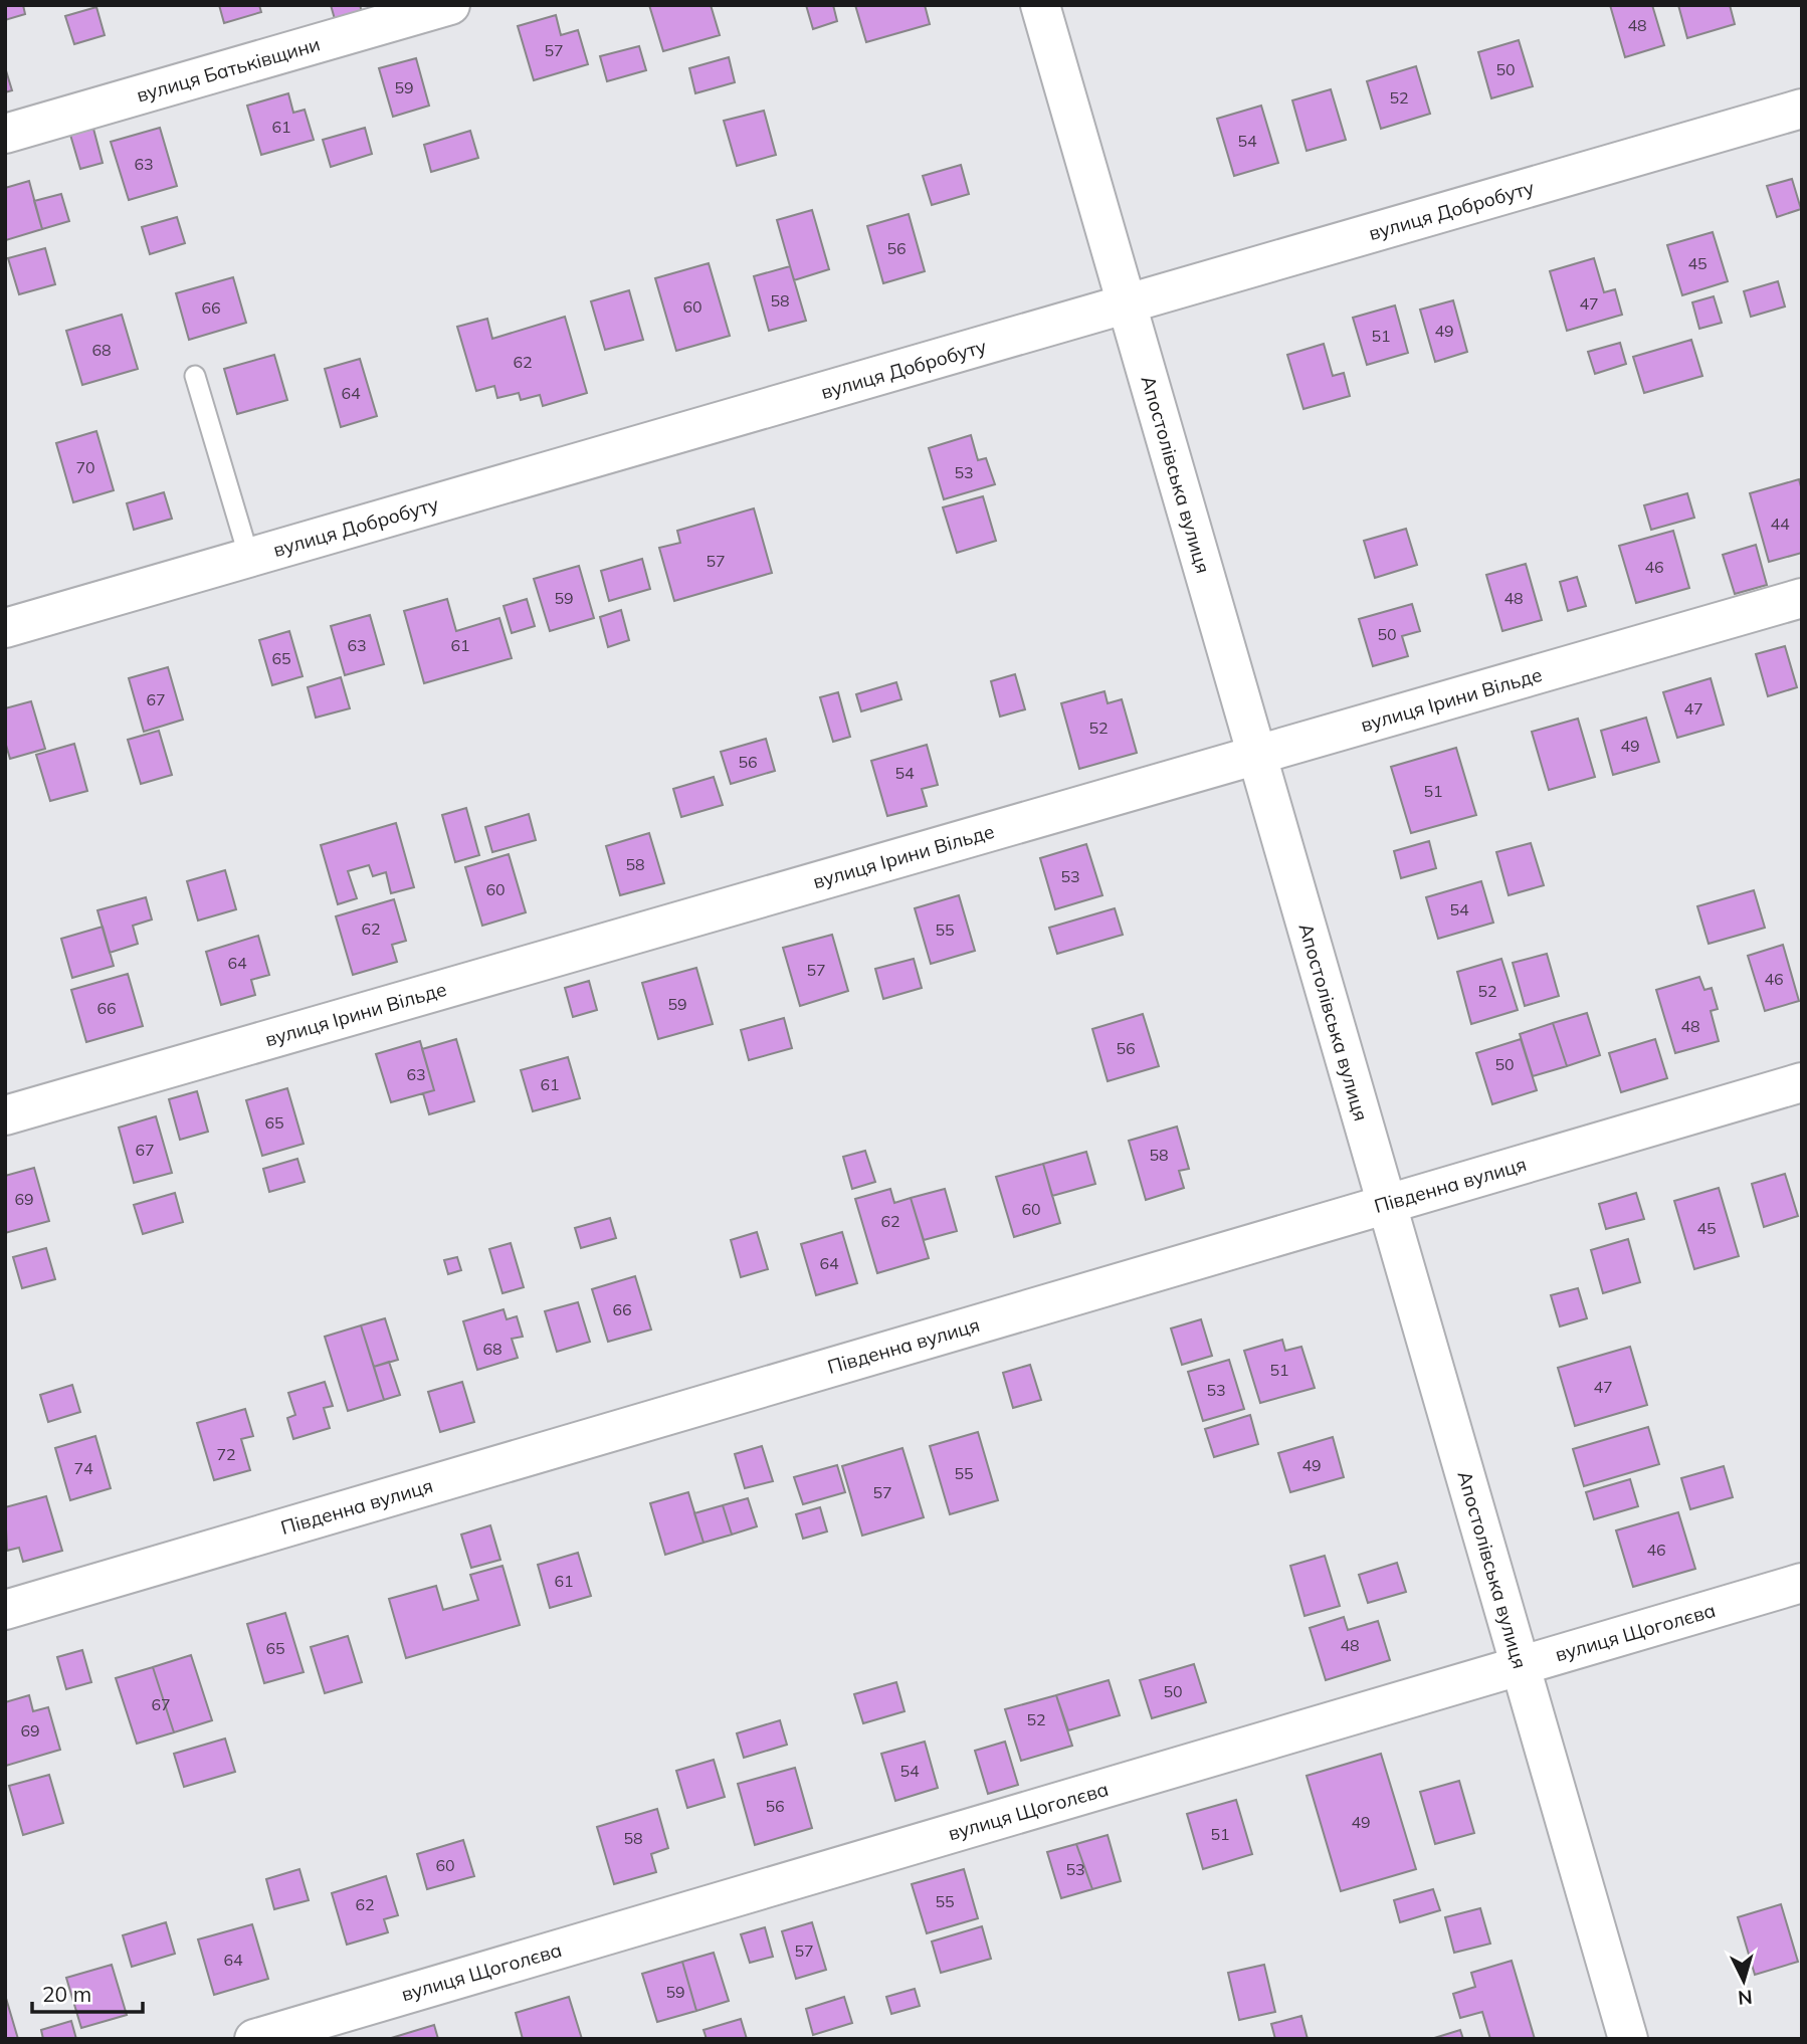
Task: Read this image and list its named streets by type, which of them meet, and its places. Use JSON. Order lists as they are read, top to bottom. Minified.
{"streets":{"street":["вулиця Батьківщини","вулиця Добробуту","Апостолівська вулиця","вулиця Ірини Вільде","Південна вулиця","вулиця Щоголєва"]},"crossings":[["вулиця Добробуту","Апостолівська вулиця"],["Апостолівська вулиця","вулиця Ірини Вільде"],["Апостолівська вулиця","Південна вулиця"],["Апостолівська вулиця","вулиця Щоголєва"]],"house_numbers":["48","57","50","59","52","61","54","63","56","45","58","47","60","66","49","51","68","62","64","70","53","44","57","46","59","48","50","63","61","65","67","47","52","49","56","54","51","58","53","60","54","62","55","64","57","46","52","59","66","48","56","50","63","61","65","67","58","69","60","62","45","64","66","68","51","47","53","72","49","74","55","57","46","61","48","65","50","67","52","69","54","56","49","51","58","60","53","55","62","57","64","59"],"scale_bar":"20 m","north":"bottom"}
